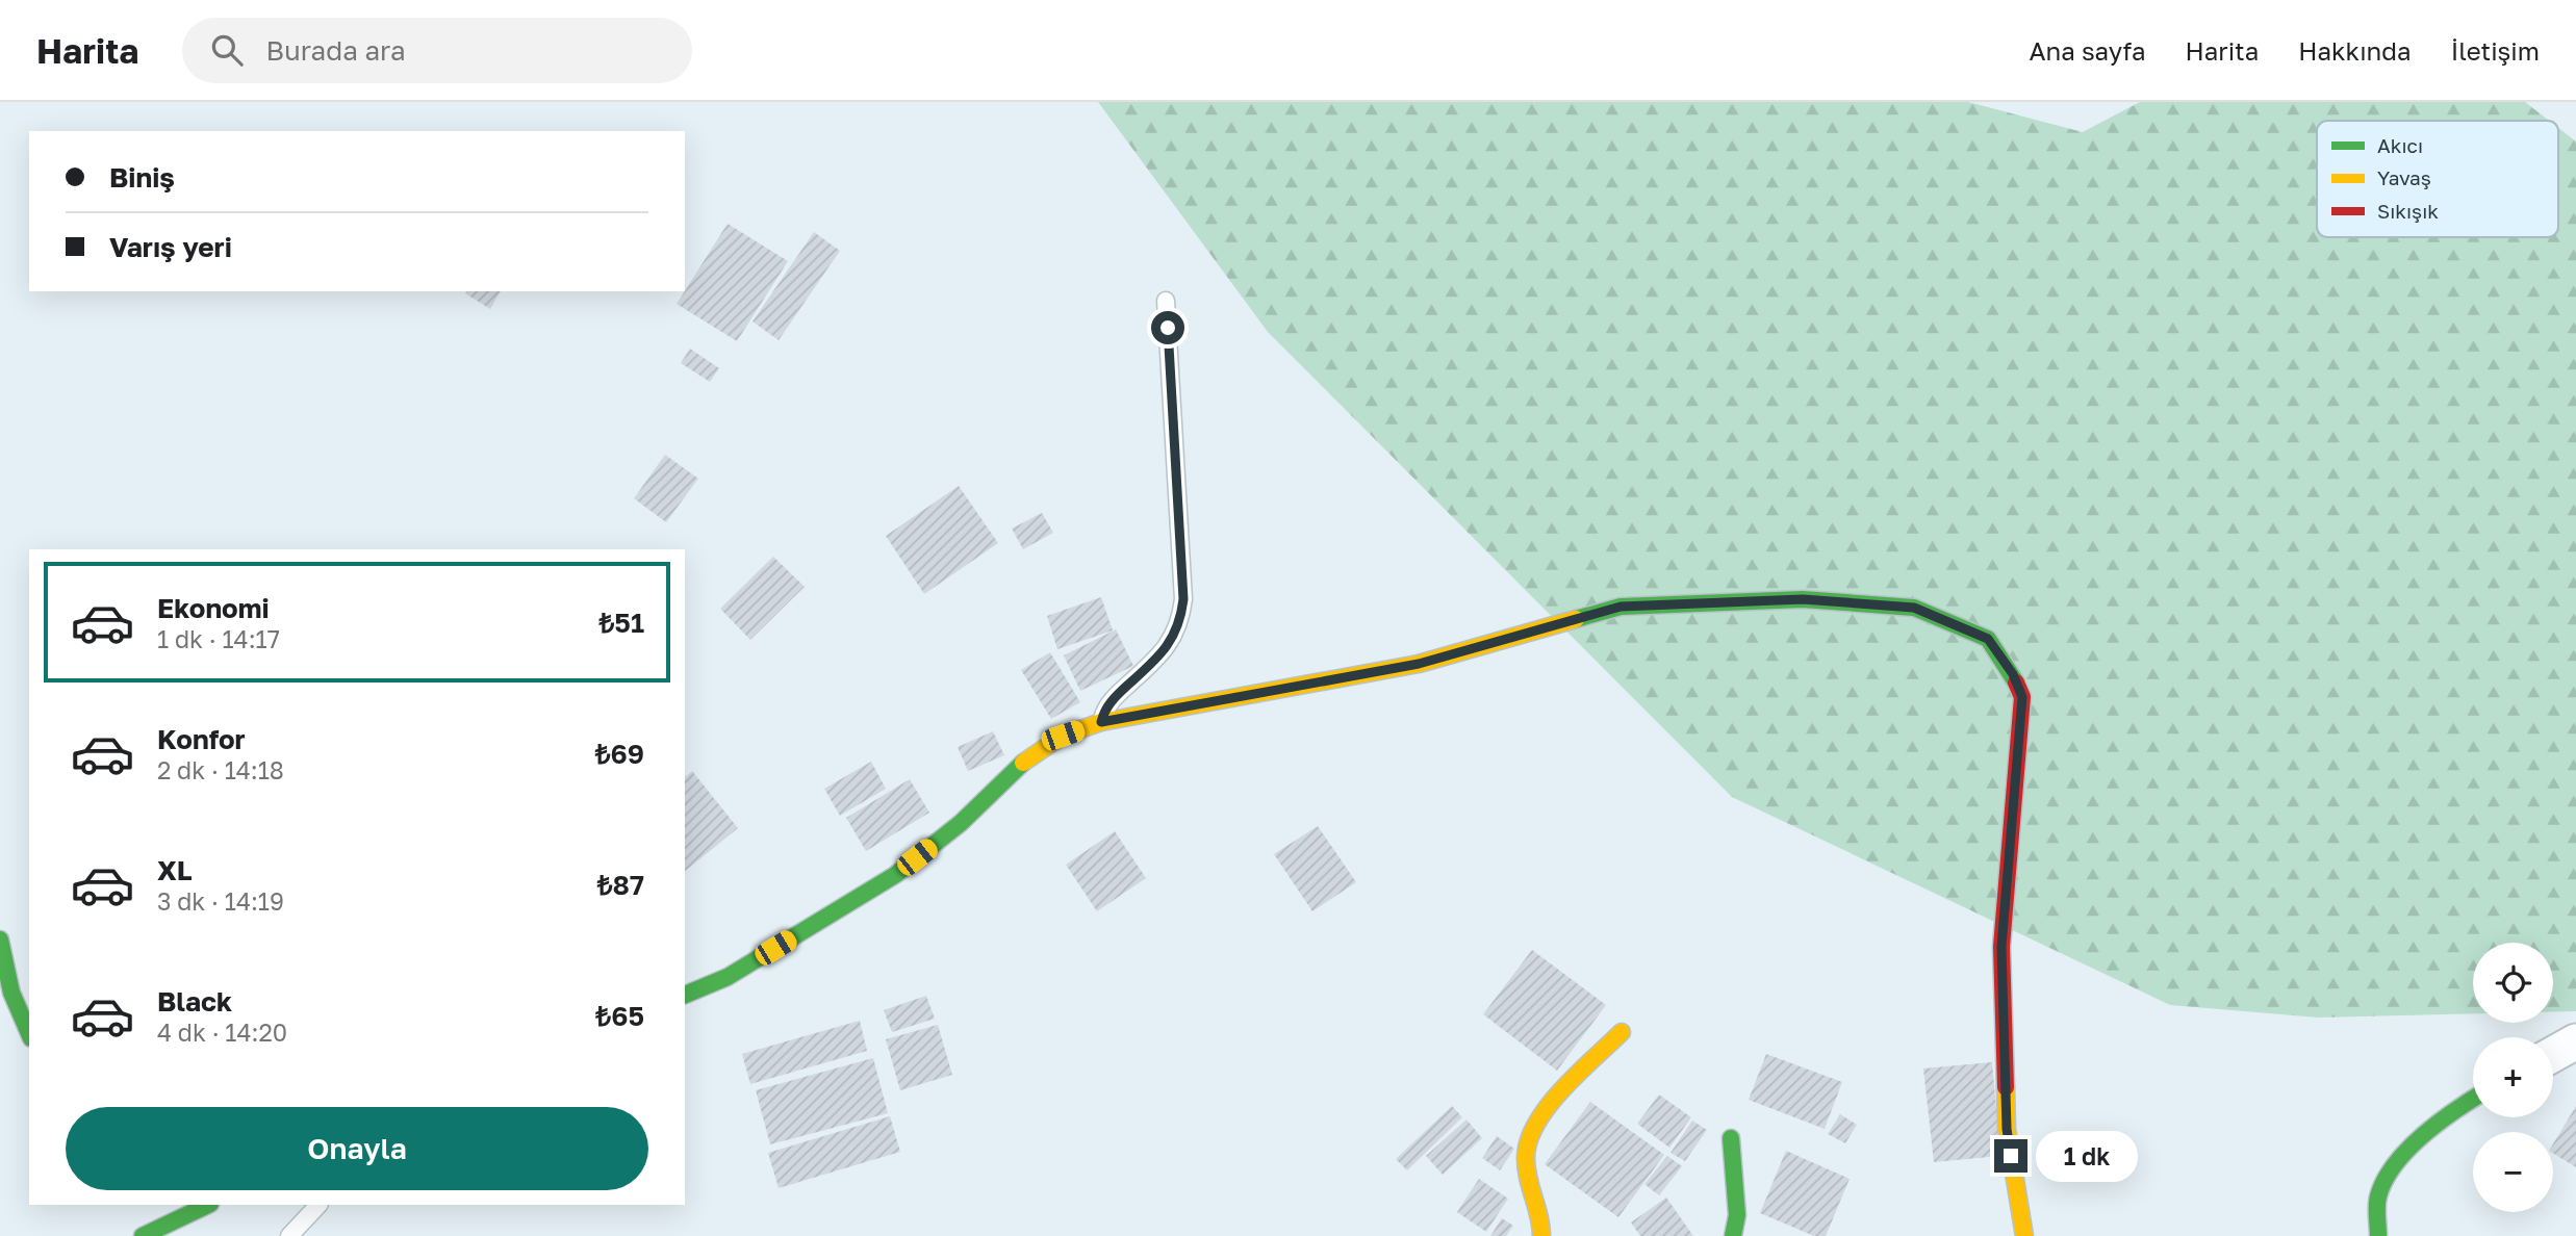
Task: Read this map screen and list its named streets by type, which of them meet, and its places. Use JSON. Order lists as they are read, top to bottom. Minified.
{"legend":["Akıcı","Yavaş","Sıkışık"],"page":{"header":"Harita","search":"Burada ara","nav":["Ana sayfa","Harita","Hakkında","İletişim"],"banner":["Biniş","Varış yeri"],"list":[{"name":"Ekonomi","note":"1 dk · 14:17","value":"₺51"},{"name":"Konfor","note":"2 dk · 14:18","value":"₺69"},{"name":"XL","note":"3 dk · 14:19","value":"₺87"},{"name":"Black","note":"4 dk · 14:20","value":"₺65"}],"map_buttons":["+","−"],"buttons":"Onayla","bubble":"1 dk"}}
